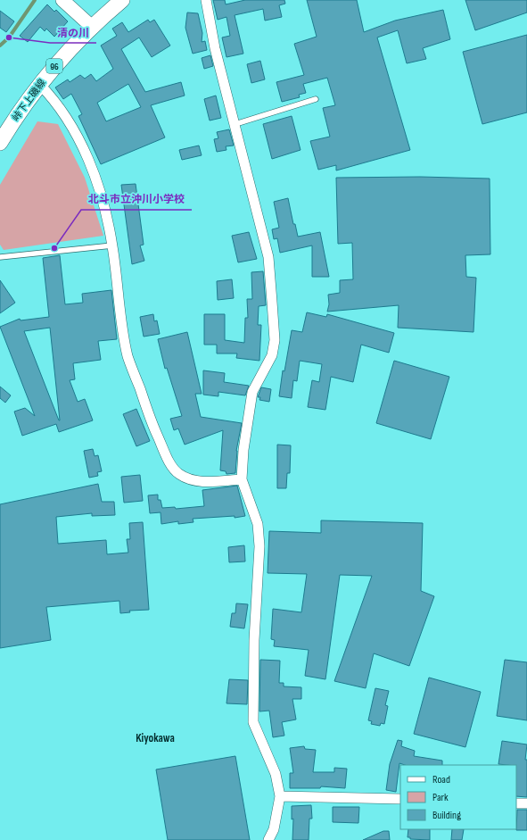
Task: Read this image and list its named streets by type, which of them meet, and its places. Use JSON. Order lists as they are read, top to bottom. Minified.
{"streets":{"main road":["96","峠下上磯線"]},"districts":["Kiyokawa"],"places":["清の川","北斗市立沖川小学校"],"legend":["Road","Park","Building"]}
